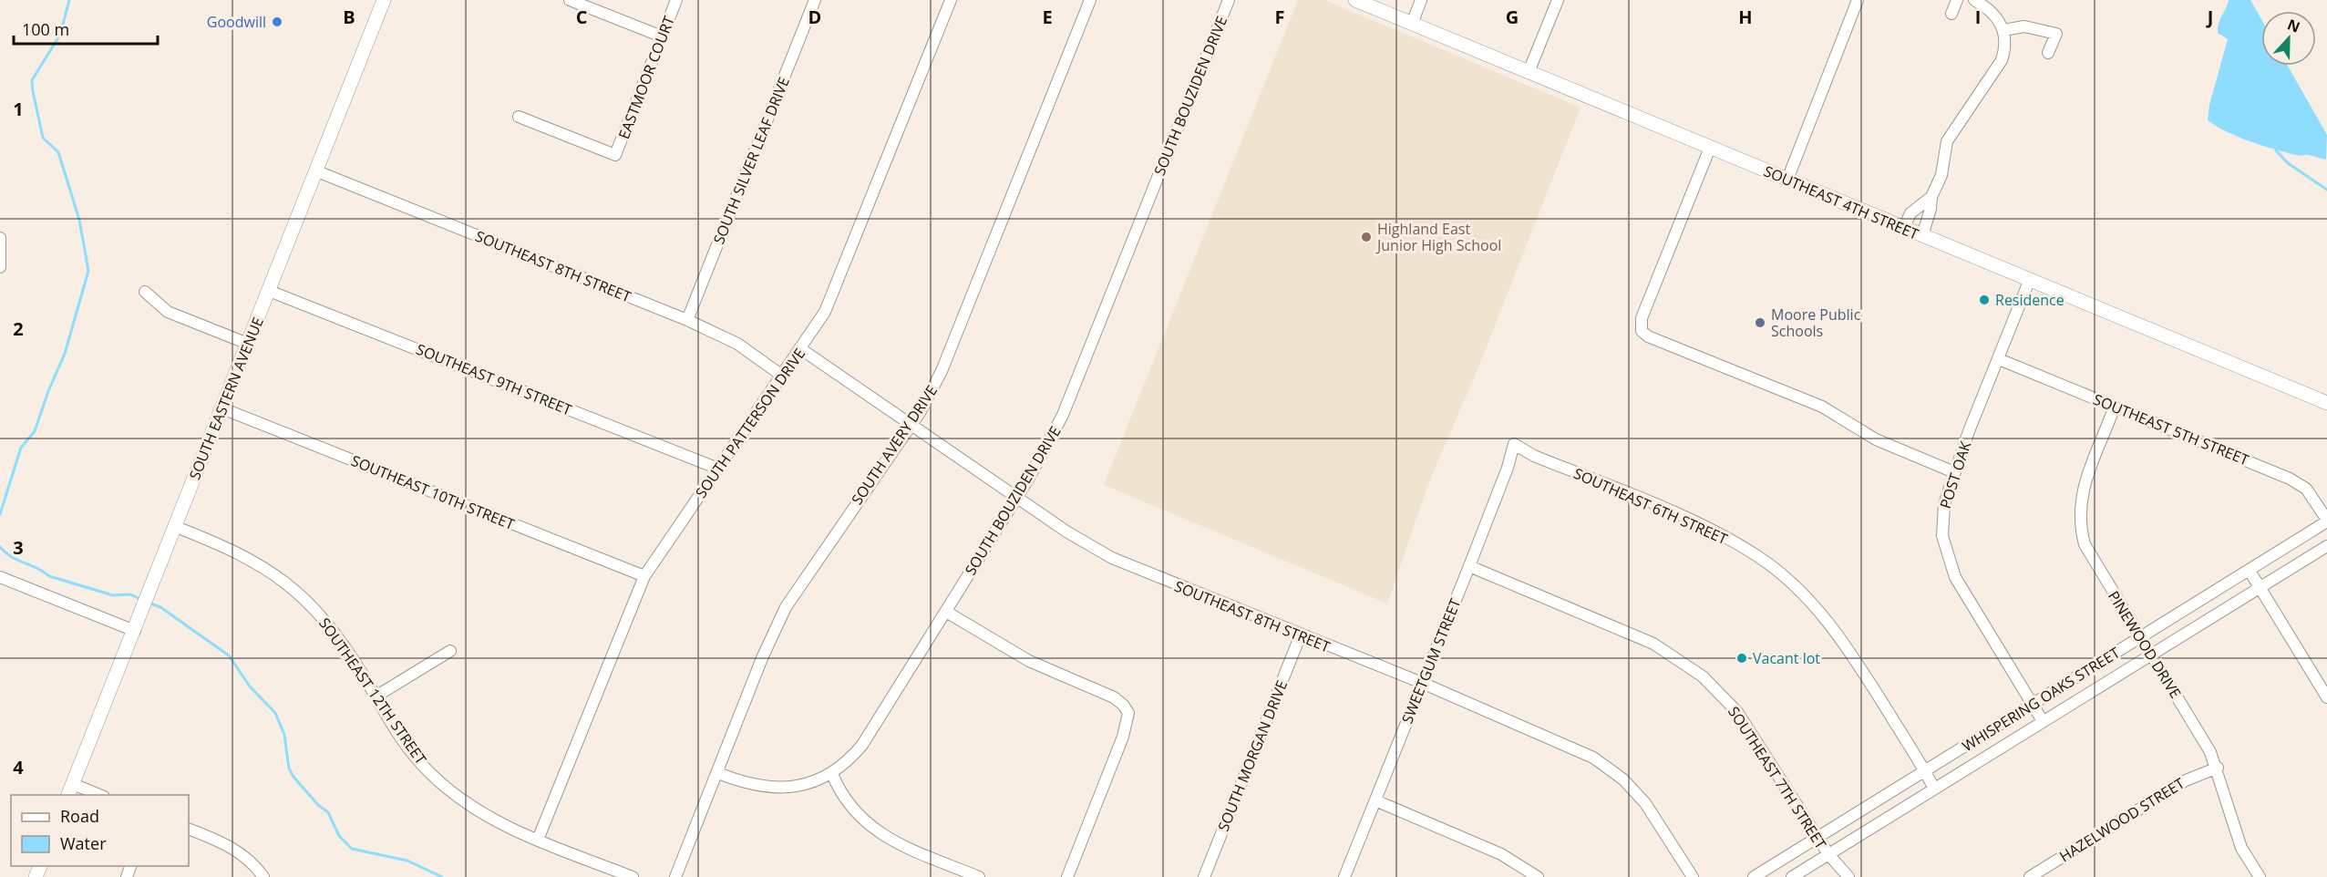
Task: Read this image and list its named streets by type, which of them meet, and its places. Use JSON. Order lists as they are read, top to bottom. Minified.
{"streets":{"main road":["SOUTHEAST 4TH STREET","SOUTH EASTERN AVENUE"],"street":["EASTMOOR COURT","SOUTH BOUZIDEN DRIVE","SOUTH SILVER LEAF DRIVE","SOUTHEAST 8TH STREET","SOUTHEAST 9TH STREET","SOUTH PATTERSON DRIVE","SOUTHEAST 5TH STREET","SOUTH AVERY DRIVE","POST OAK","SOUTHEAST 10TH STREET","SOUTHEAST 6TH STREET","PINEWOOD DRIVE","SWEETGUM STREET","SOUTHEAST 12TH STREET","WHISPERING OAKS STREET","SOUTH MORGAN DRIVE","SOUTHEAST 7TH STREET","HAZELWOOD STREET"]},"crossings":[["SOUTH BOUZIDEN DRIVE","SOUTHEAST 8TH STREET"],["SOUTH BOUZIDEN DRIVE","SOUTH AVERY DRIVE"],["SOUTH SILVER LEAF DRIVE","SOUTHEAST 8TH STREET"],["SOUTHEAST 4TH STREET","POST OAK"],["SOUTHEAST 8TH STREET","SOUTH EASTERN AVENUE"],["SOUTHEAST 8TH STREET","SOUTH PATTERSON DRIVE"],["SOUTHEAST 8TH STREET","SOUTH AVERY DRIVE"],["SOUTHEAST 8TH STREET","SWEETGUM STREET"],["SOUTHEAST 8TH STREET","SOUTH MORGAN DRIVE"],["SOUTHEAST 9TH STREET","SOUTH EASTERN AVENUE"],["SOUTHEAST 9TH STREET","SOUTH PATTERSON DRIVE"],["SOUTH EASTERN AVENUE","SOUTHEAST 10TH STREET"],["SOUTH EASTERN AVENUE","SOUTHEAST 12TH STREET"],["SOUTH PATTERSON DRIVE","SOUTHEAST 10TH STREET"],["SOUTH PATTERSON DRIVE","SOUTHEAST 12TH STREET"],["SOUTHEAST 5TH STREET","POST OAK"],["SOUTHEAST 5TH STREET","PINEWOOD DRIVE"],["SOUTHEAST 5TH STREET","WHISPERING OAKS STREET"],["POST OAK","WHISPERING OAKS STREET"],["SOUTHEAST 6TH STREET","SWEETGUM STREET"],["SOUTHEAST 6TH STREET","WHISPERING OAKS STREET"],["PINEWOOD DRIVE","WHISPERING OAKS STREET"],["PINEWOOD DRIVE","HAZELWOOD STREET"],["SWEETGUM STREET","SOUTHEAST 7TH STREET"],["WHISPERING OAKS STREET","SOUTHEAST 7TH STREET"]],"places":["Goodwill","Highland East Junior High School","Residence","Moore Public Schools","Vacant lot"],"legend":["Road","Water"],"scale_bar":"100 m","north":"top","grid":{"columns":["B","C","D","E","F","G","H","I","J"],"rows":["1","2","3","4"]}}
